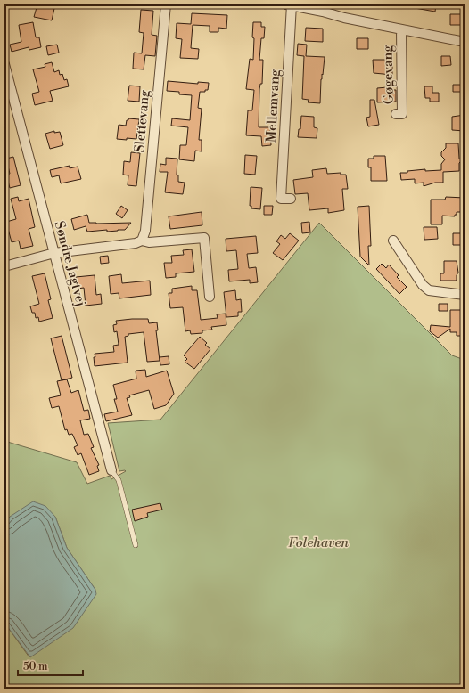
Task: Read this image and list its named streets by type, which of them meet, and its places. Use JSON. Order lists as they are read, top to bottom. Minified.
{"streets":{"street":["Gøgevang","Mellemvang","Slettevang","Søndre Jagtvej"]},"crossings":[["Gøgevang","Mellemvang"]],"parks":["Folehaven"],"scale_bar":"50 m"}
